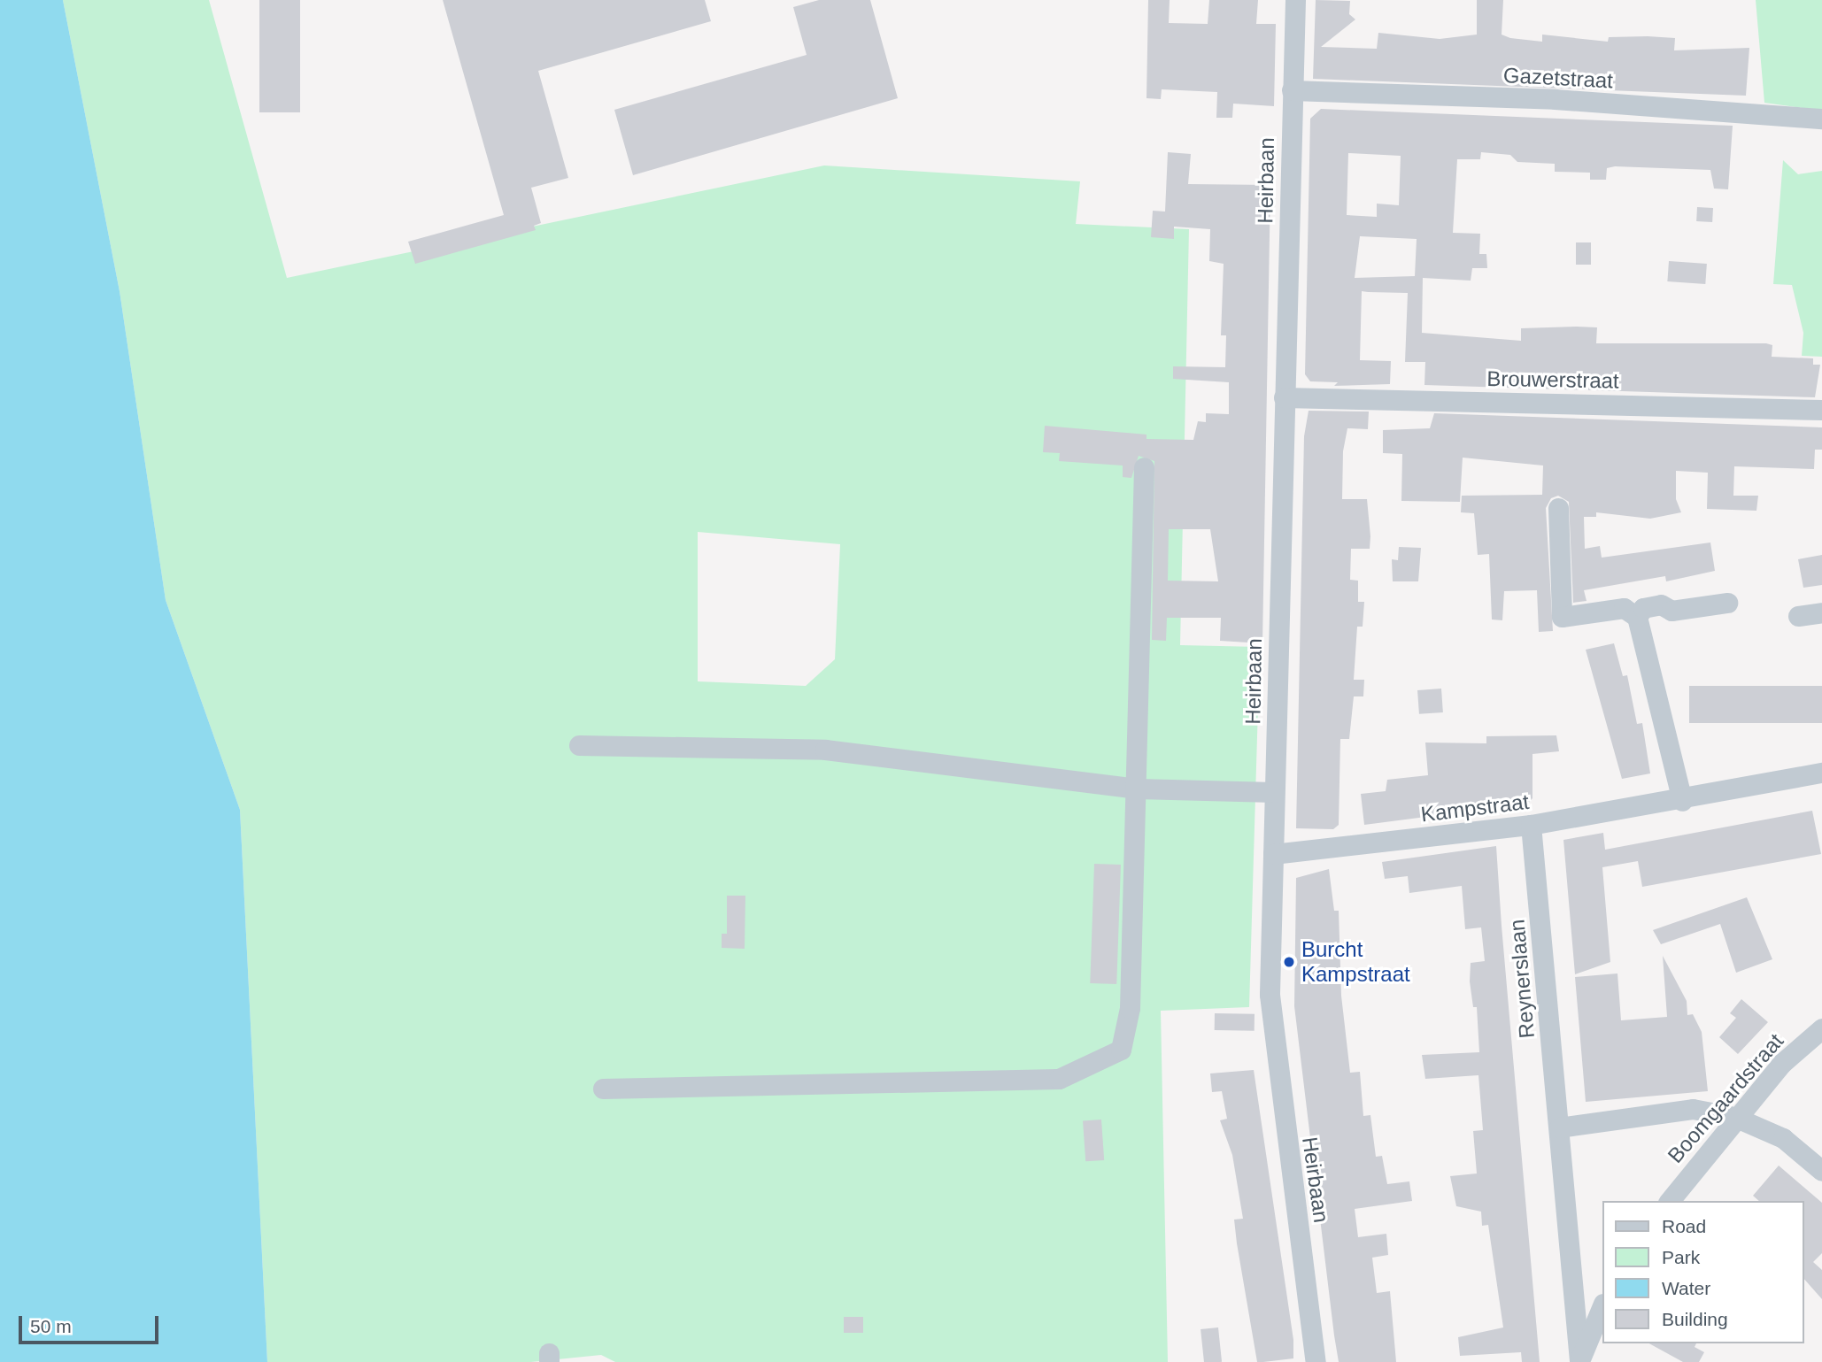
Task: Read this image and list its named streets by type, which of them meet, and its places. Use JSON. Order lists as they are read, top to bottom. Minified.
{"streets":{"street":["Gazetstraat","Heirbaan","Brouwerstraat","Kampstraat","Reynerslaan","Boomgaardstraat"]},"crossings":[["Gazetstraat","Heirbaan"],["Heirbaan","Brouwerstraat"],["Heirbaan","Kampstraat"],["Kampstraat","Reynerslaan"]],"places":["Burcht Kampstraat"],"legend":["Road","Park","Water","Building"],"scale_bar":"50 m"}
